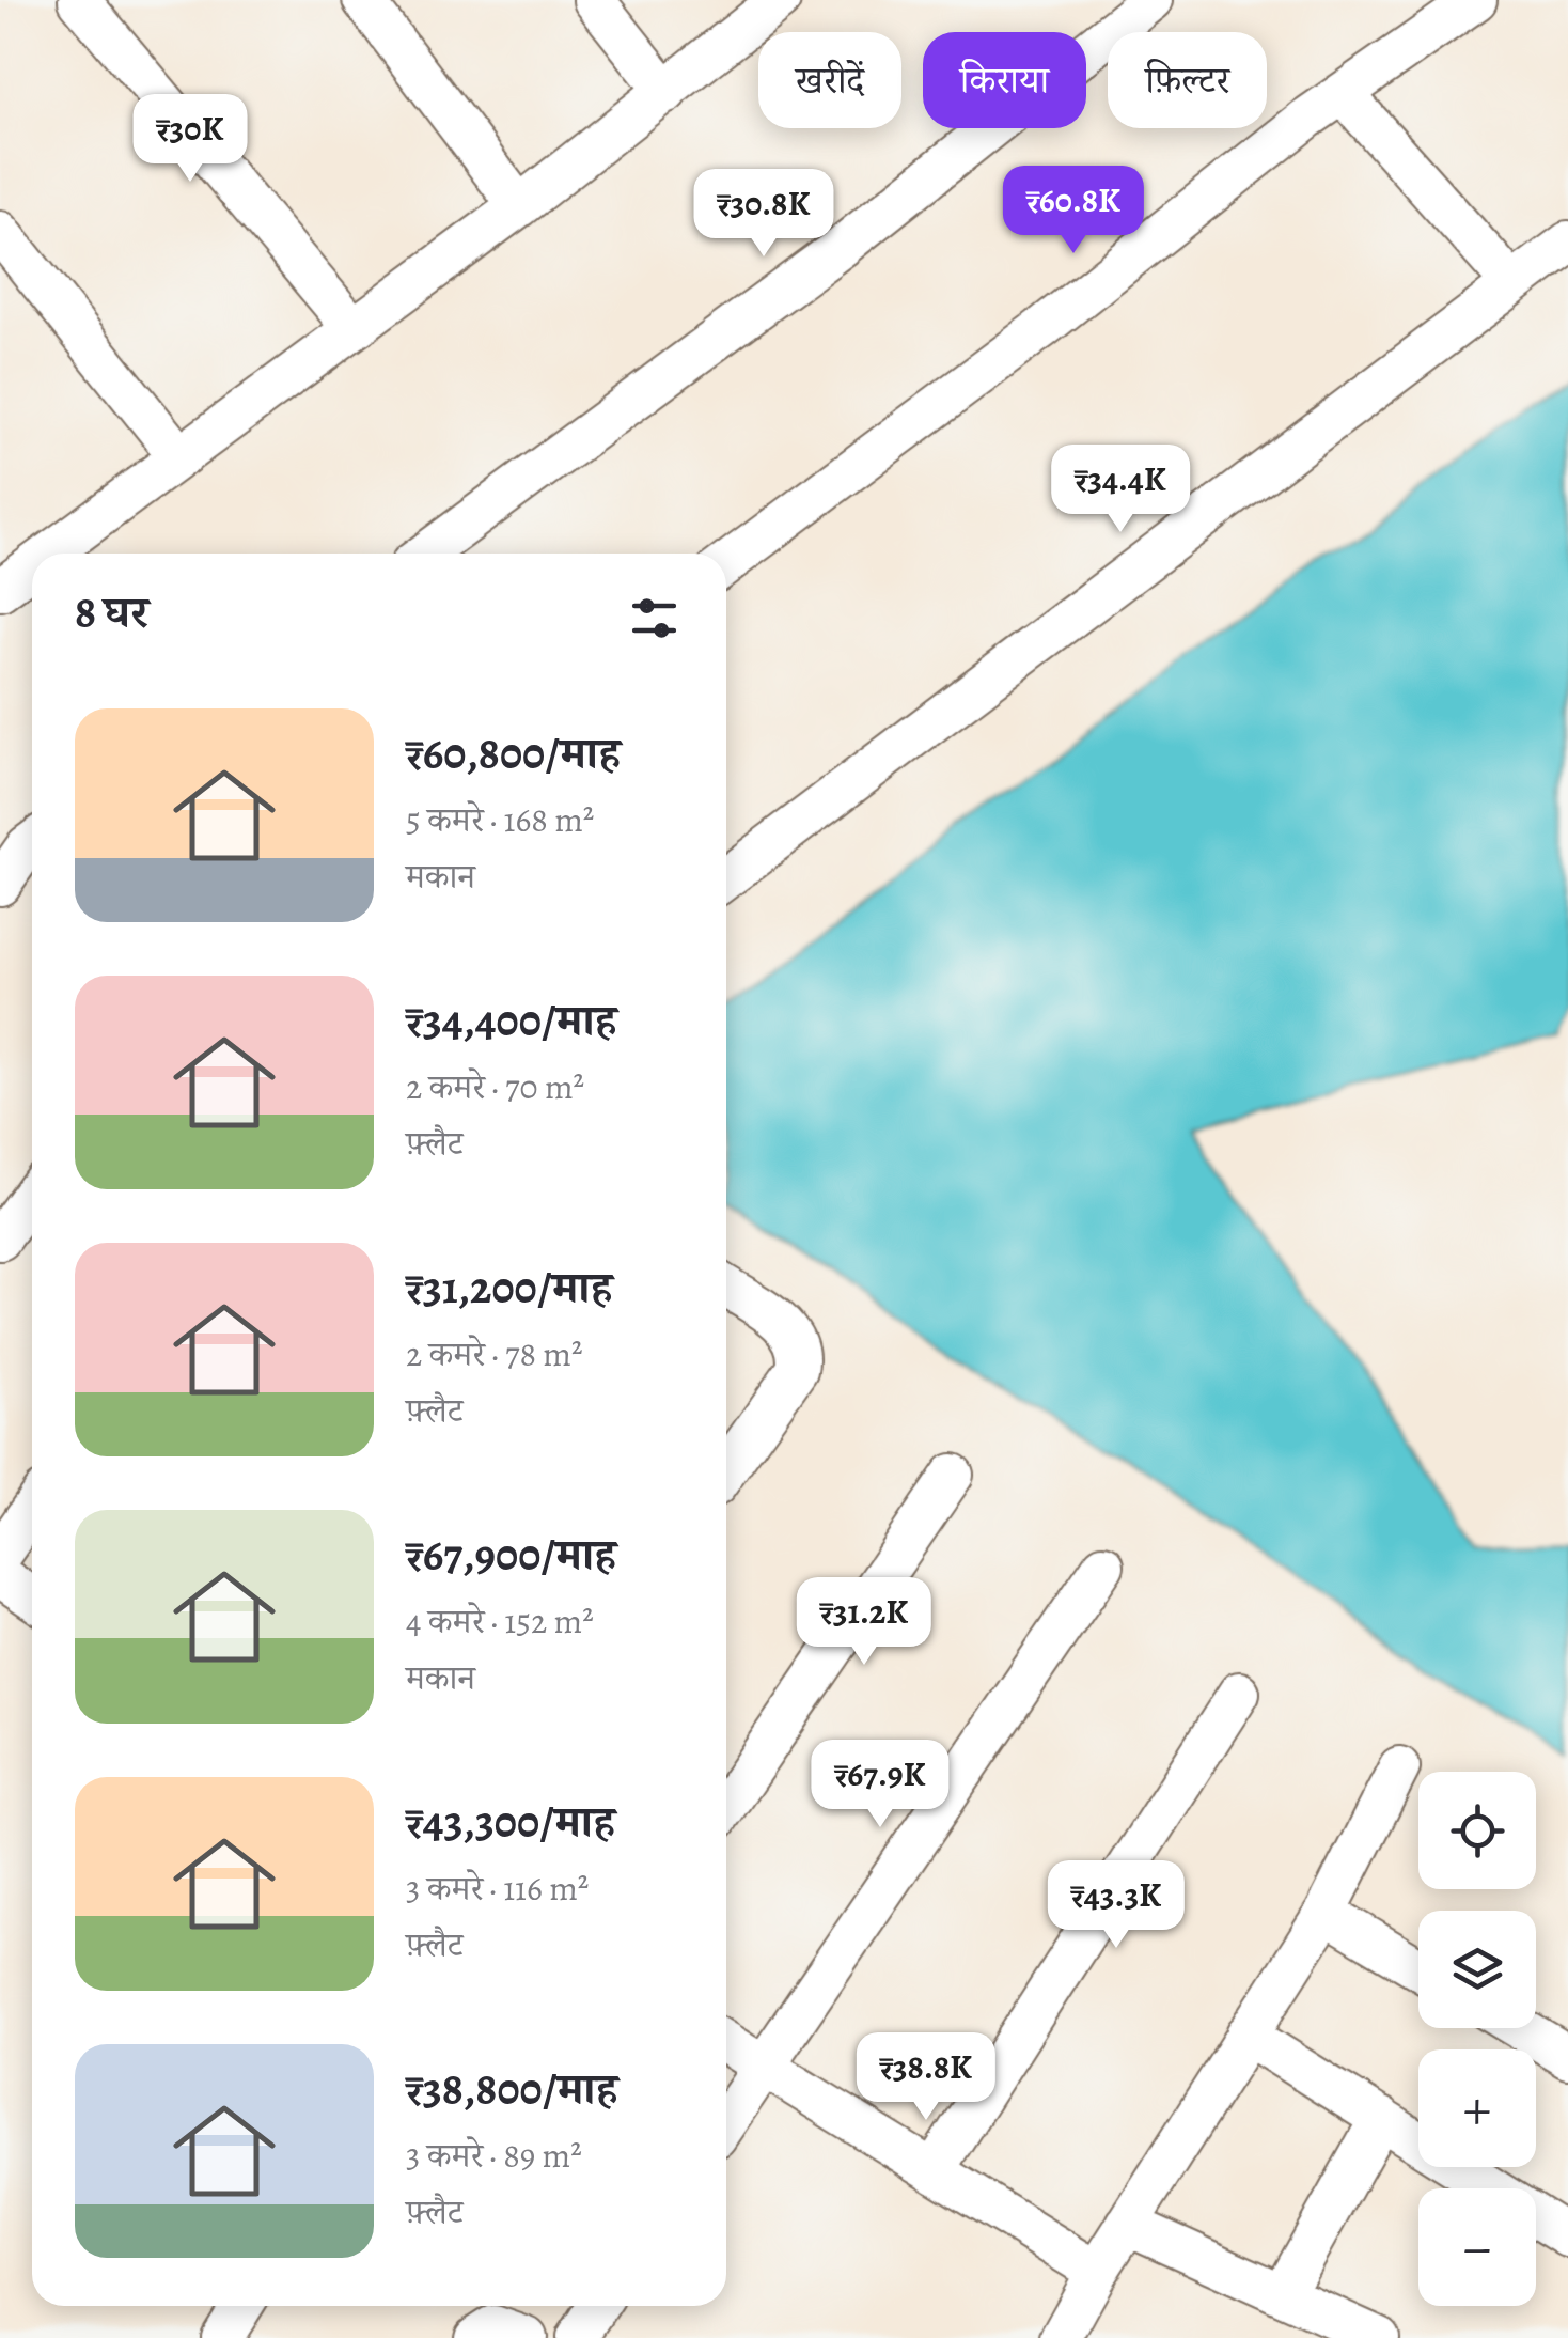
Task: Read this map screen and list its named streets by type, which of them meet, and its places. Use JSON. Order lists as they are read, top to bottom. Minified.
{"page":{"chip":["खरीदें","किराया","फ़िल्टर"],"price":["₹30K","₹60.8K","₹30.8K","₹34.4K","₹31.2K","₹67.9K","₹43.3K","₹38.8K"],"heading":"8 घर","list":[{"name":"₹60,800/माह","note":"5 कमरे · 168 m² · मकान"},{"name":"₹34,400/माह","note":"2 कमरे · 70 m² · फ़्लैट"},{"name":"₹31,200/माह","note":"2 कमरे · 78 m² · फ़्लैट"},{"name":"₹67,900/माह","note":"4 कमरे · 152 m² · मकान"},{"name":"₹43,300/माह","note":"3 कमरे · 116 m² · फ़्लैट"},{"name":"₹38,800/माह","note":"3 कमरे · 89 m² · फ़्लैट"}],"map_buttons":["+","−"]}}
